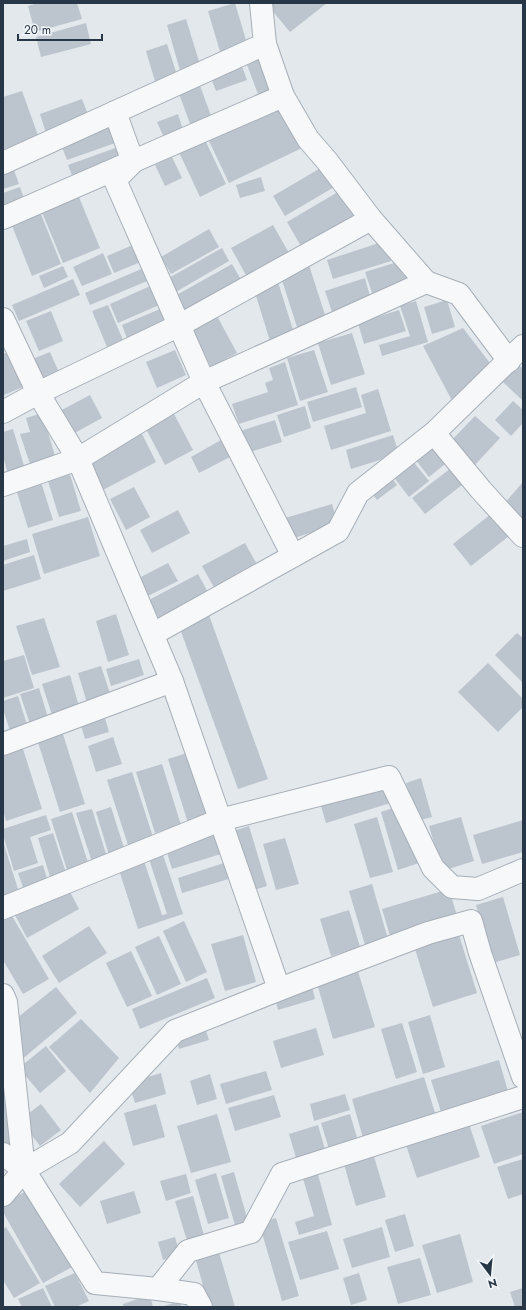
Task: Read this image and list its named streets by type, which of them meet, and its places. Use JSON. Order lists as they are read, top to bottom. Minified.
{"scale_bar":"20 m","north":"bottom"}
